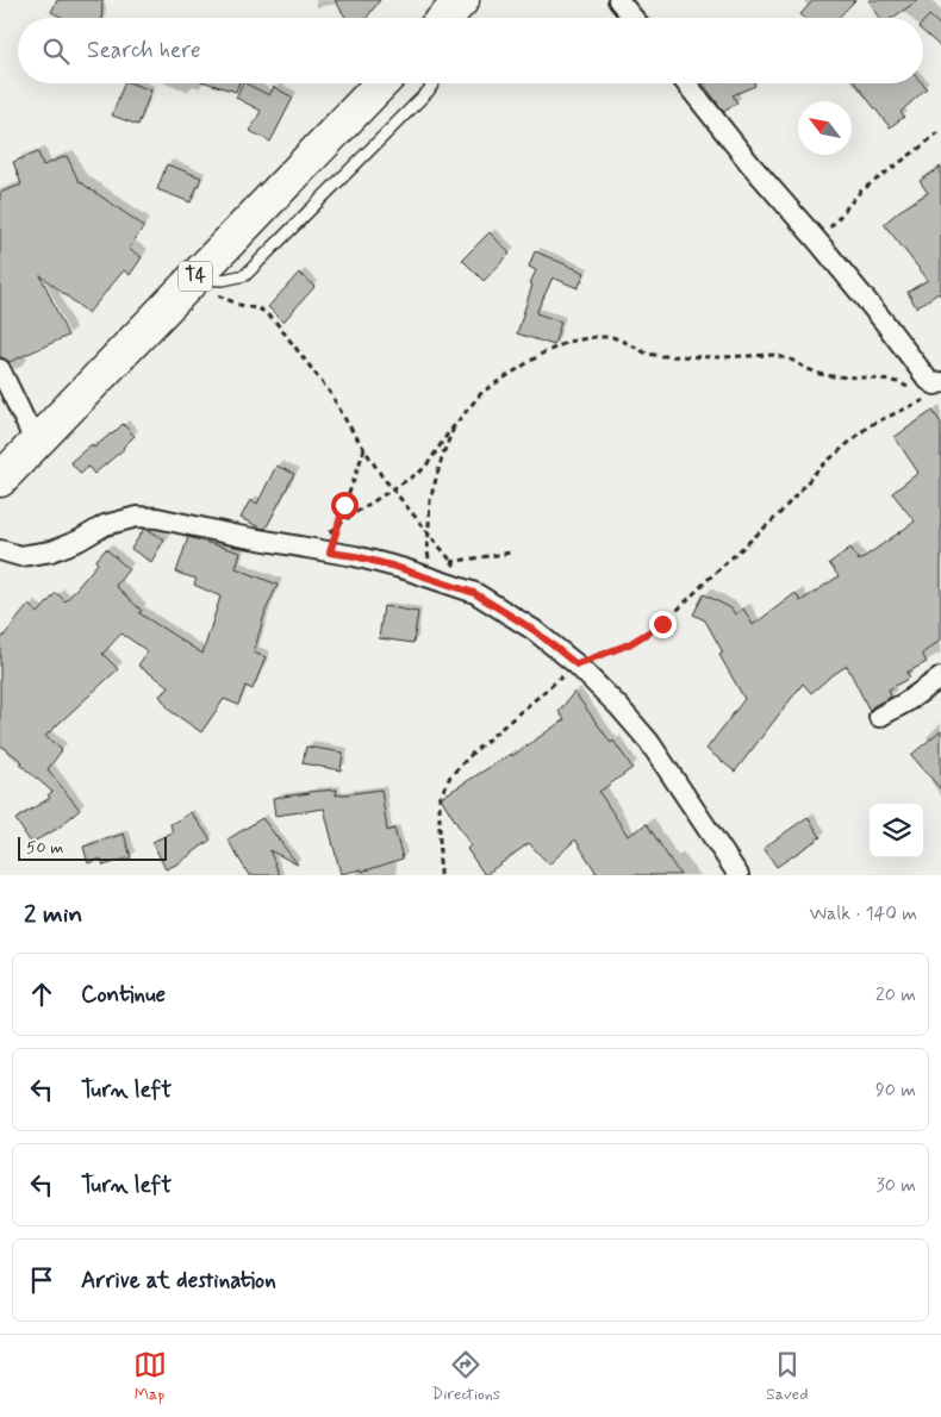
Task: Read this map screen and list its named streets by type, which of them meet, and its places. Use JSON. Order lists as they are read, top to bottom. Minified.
{"streets":{"highway":["T4"]},"scale_bar":"50 m","north":"top left","page":{"search":"Search here","scale":"50 m","heading":["2 min","Walk · 140 m"],"list":[["Continue","20 m"],["Turn left","90 m"],["Turn left","30 m"],"Arrive at destination"],"nav":["Map","Directions","Saved"]}}
